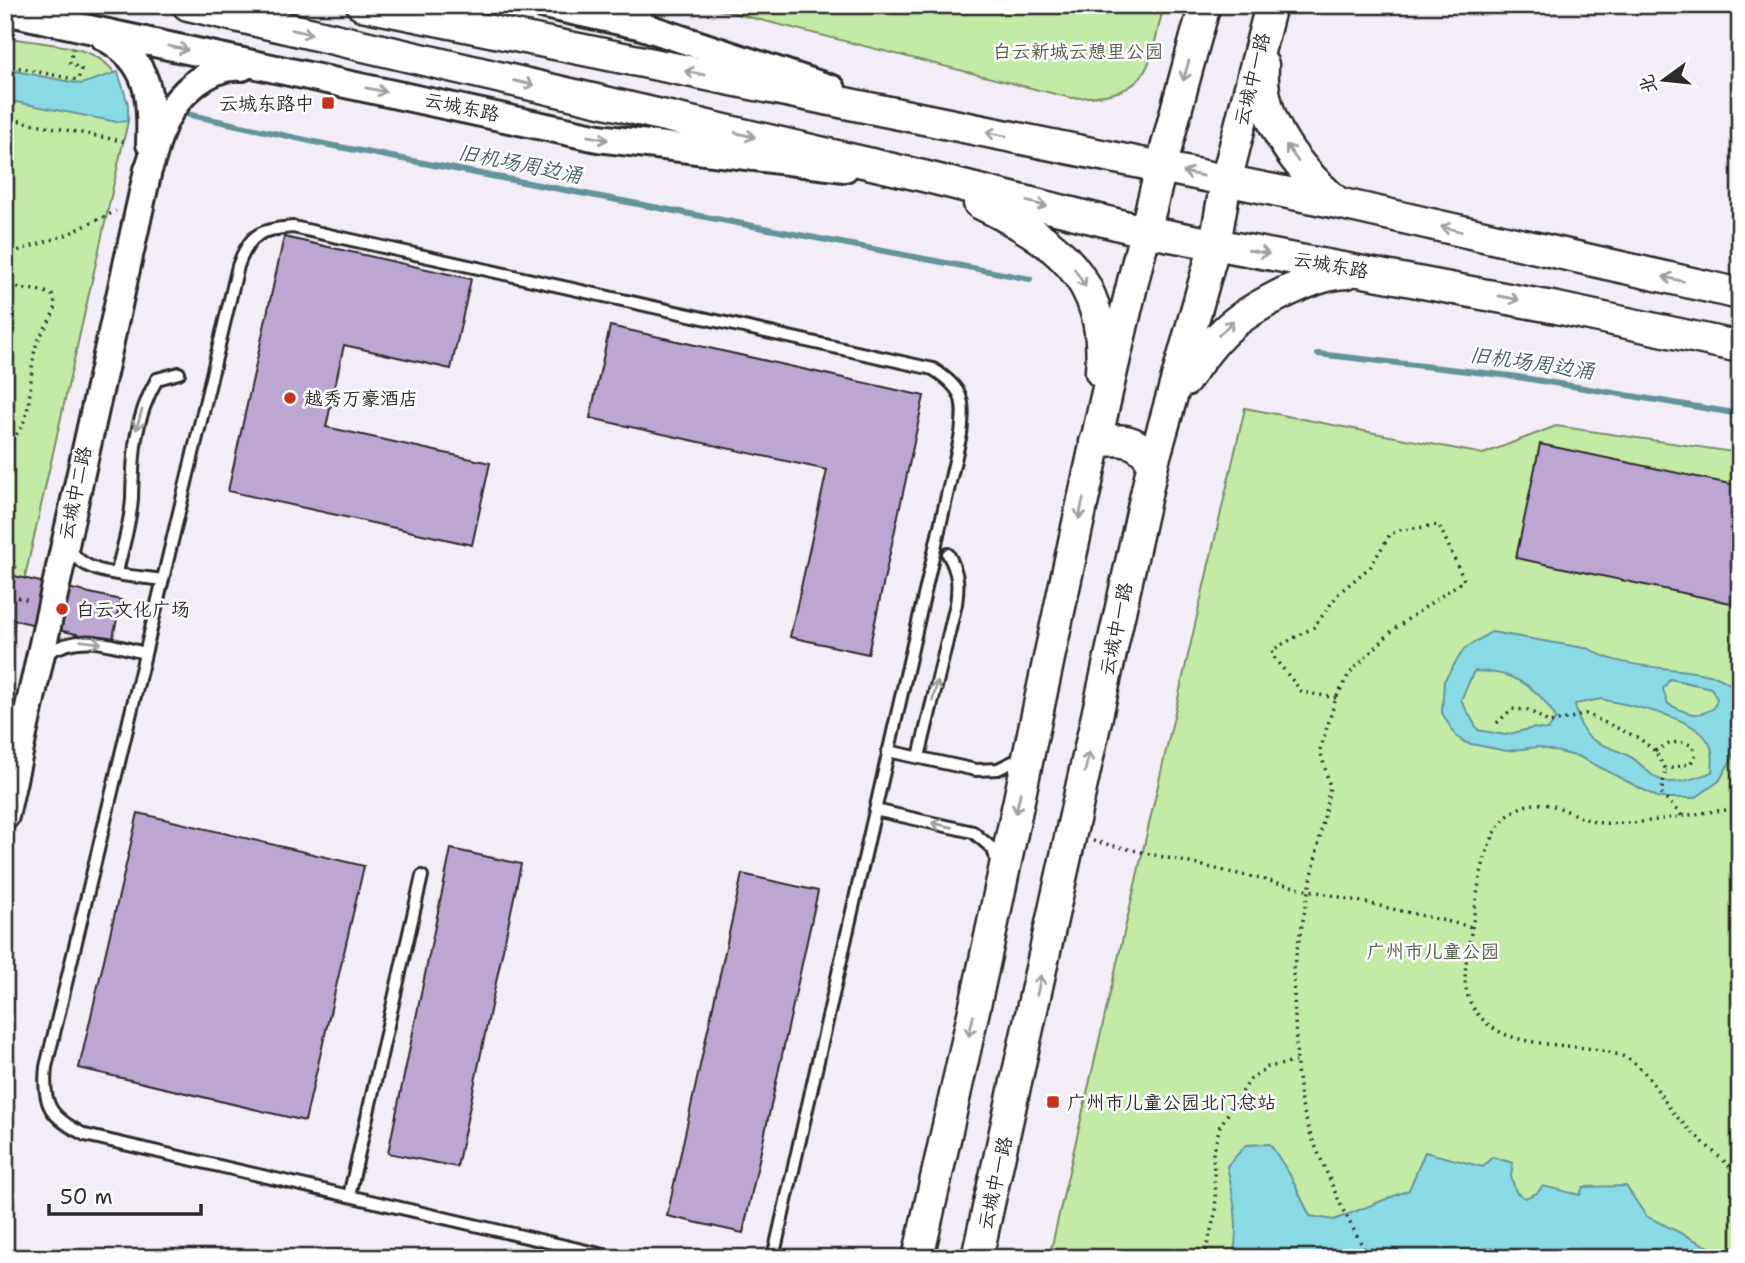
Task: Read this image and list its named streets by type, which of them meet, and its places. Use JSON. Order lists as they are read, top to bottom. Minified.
{"streets":{"main road":["云城中一路","云城东路"],"street":["云城中二路"]},"crossings":[["云城中一路","云城东路"]],"water":["旧机场周边涌"],"parks":["白云新城云憩里公园","广州市儿童公园"],"places":{"transit":["云城东路中","广州市儿童公园北门总站"],"other":["越秀万豪酒店","白云文化广场"]},"scale_bar":"50 m","north":"left"}
